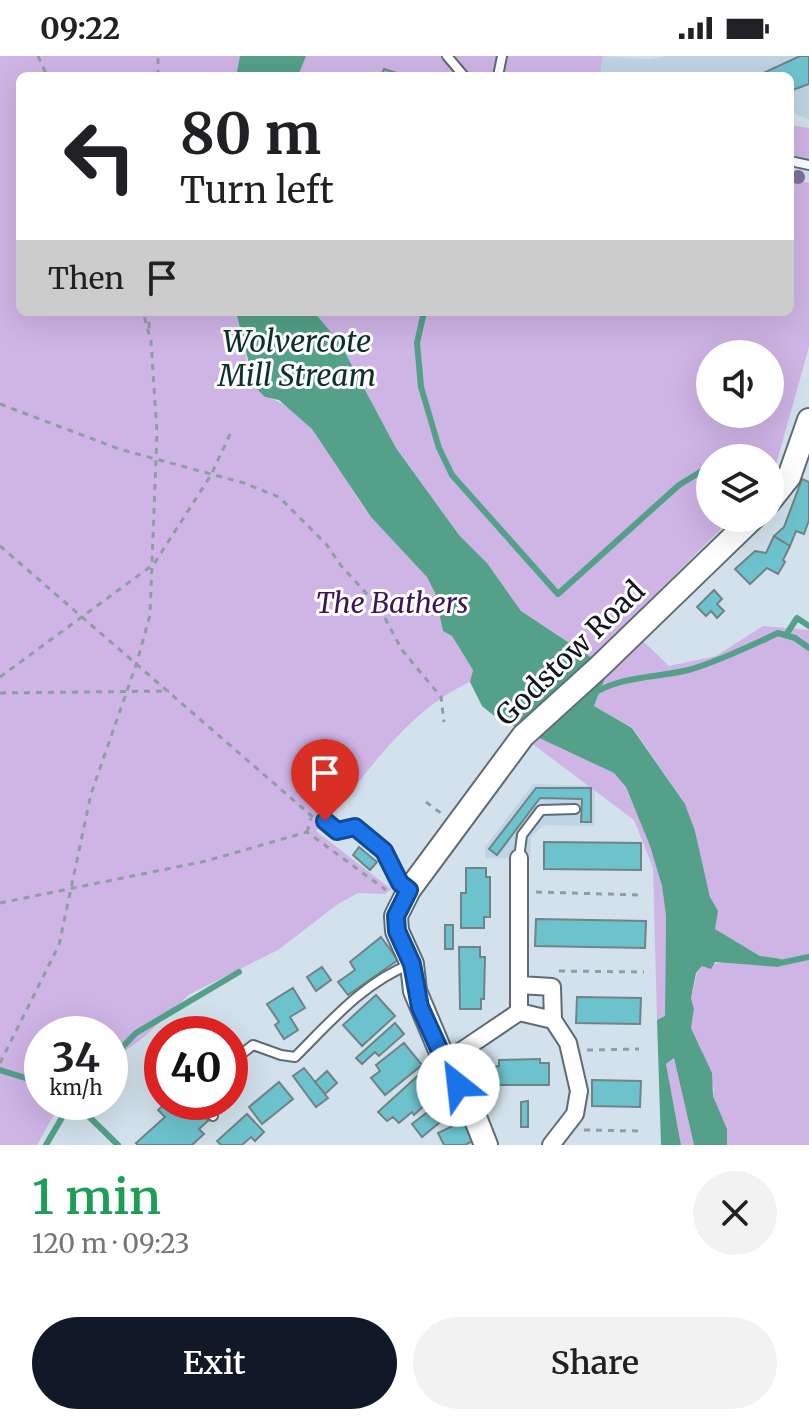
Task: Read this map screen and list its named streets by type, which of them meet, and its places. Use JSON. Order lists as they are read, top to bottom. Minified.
{"streets":{"street":["Godstow Road"]},"water":["Wolvercote Mill Stream"],"parks":["The Bathers"],"page":{"status":"09:22","turn":["80 m","Turn left"],"then":"Then","speed":"34 km/h","limit":"40","heading":["1 min","120 m · 09:23"],"buttons":["Exit","Share"]}}
